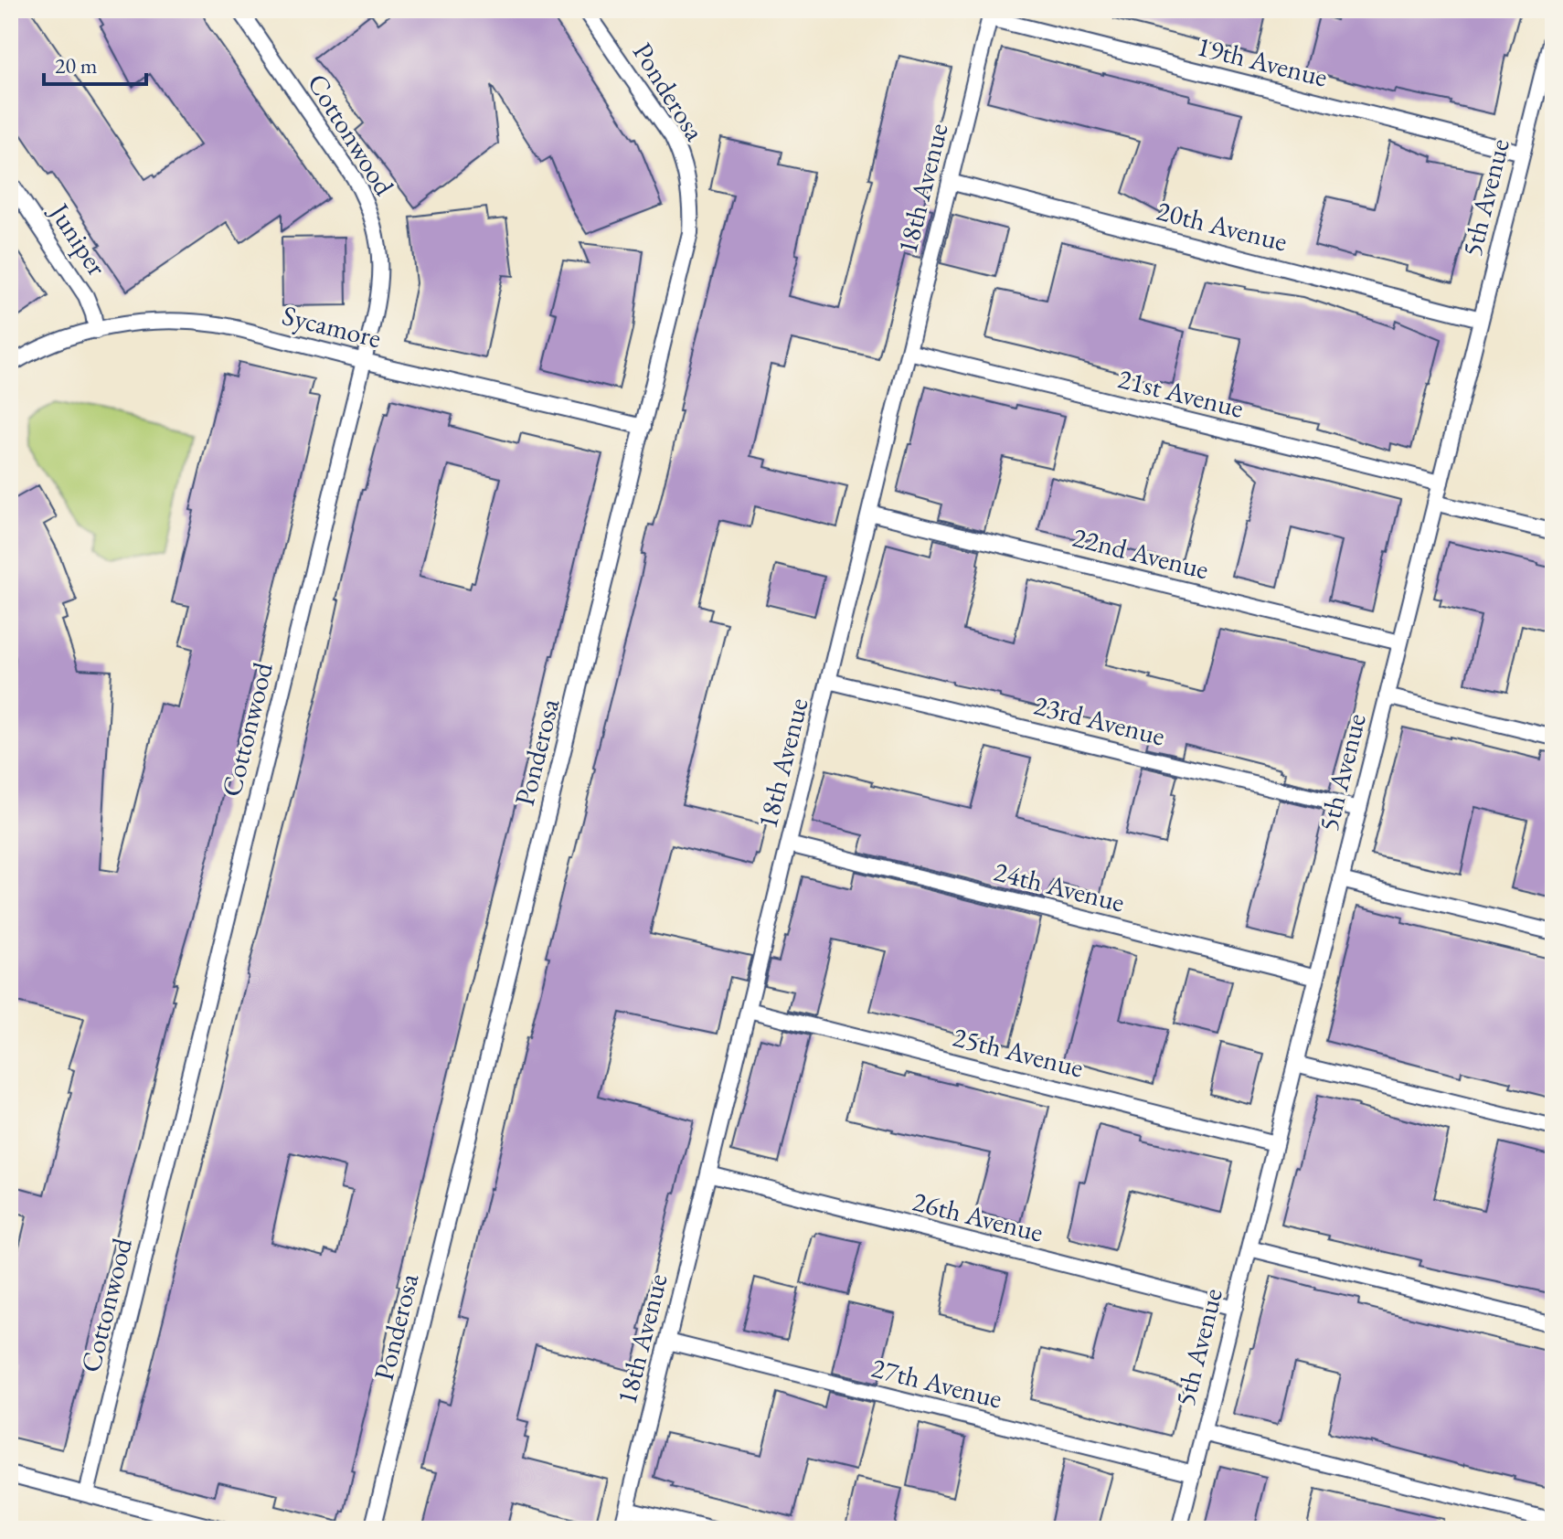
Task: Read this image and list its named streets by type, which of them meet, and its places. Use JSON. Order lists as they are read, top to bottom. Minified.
{"streets":{"lane":["19th Avenue","Ponderosa","Cottonwood","18th Avenue","5th Avenue","20th Avenue","Juniper","Sycamore","21st Avenue","22nd Avenue","23rd Avenue","24th Avenue","25th Avenue","26th Avenue","27th Avenue"]},"crossings":[["19th Avenue","18th Avenue"],["19th Avenue","5th Avenue"],["Ponderosa","Sycamore"],["Cottonwood","Sycamore"],["18th Avenue","20th Avenue"],["18th Avenue","21st Avenue"],["18th Avenue","22nd Avenue"],["18th Avenue","23rd Avenue"],["18th Avenue","24th Avenue"],["18th Avenue","25th Avenue"],["18th Avenue","26th Avenue"],["18th Avenue","27th Avenue"],["5th Avenue","20th Avenue"],["5th Avenue","21st Avenue"],["5th Avenue","22nd Avenue"],["5th Avenue","23rd Avenue"],["5th Avenue","24th Avenue"],["5th Avenue","25th Avenue"],["5th Avenue","26th Avenue"],["5th Avenue","27th Avenue"],["Juniper","Sycamore"]],"scale_bar":"20 m"}
